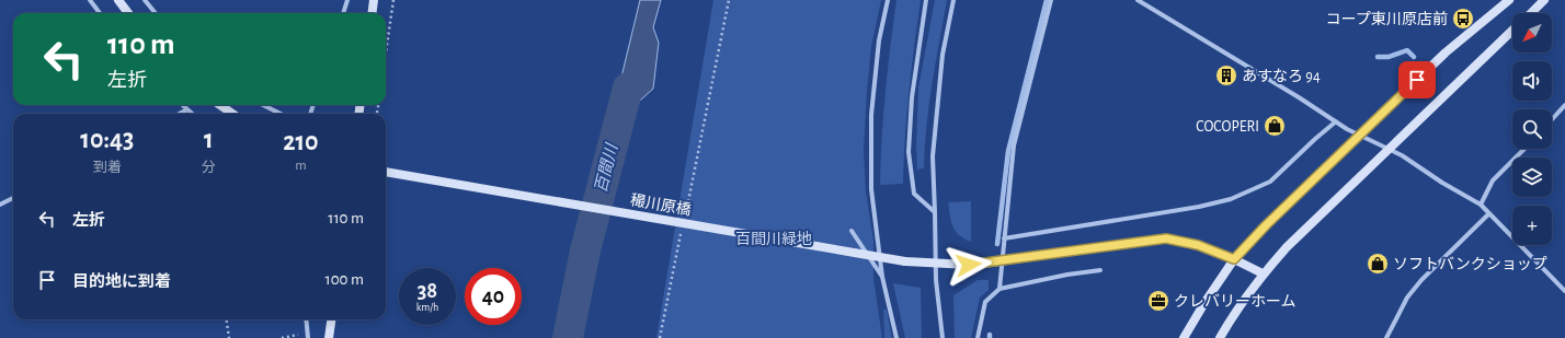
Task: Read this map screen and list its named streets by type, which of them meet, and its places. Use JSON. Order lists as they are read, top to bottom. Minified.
{"streets":{"street":["穝川原橋"]},"water":["百間川"],"parks":["百間川緑地"],"places":{"bus stop":["コープ東川原店前"],"building":["あすなろ 94"],"shop":["COCOPERI","ソフトバンクショップ"],"office":["クレバリーホーム"]},"north":"bottom left","page":{"map_buttons":"+","turn":["110 m","左折"],"eta":["10:43","到着","1","分","210","m"],"list":[{"name":"左折","value":"110 m"},{"name":"目的地に到着","value":"100 m"}],"speed":"38 km/h","limit":"40"}}
